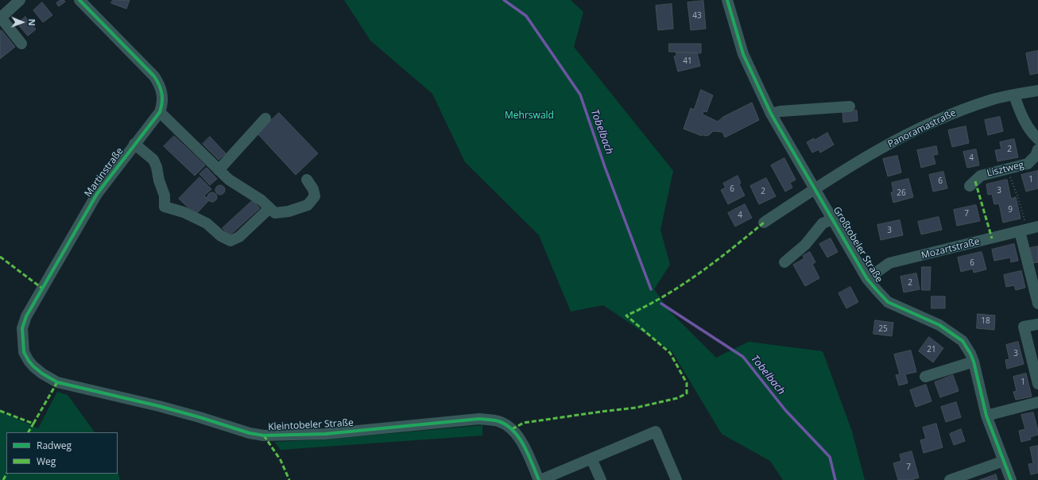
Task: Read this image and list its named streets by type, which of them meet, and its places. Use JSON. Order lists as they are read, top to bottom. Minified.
{"streets":{"street":["Panoramastraße","Lisztweg","Martinstraße","Großtobeler Straße","Mozartstraße","Kleintobeler Straße"]},"crossings":[["Panoramastraße","Großtobeler Straße"],["Martinstraße","Kleintobeler Straße"],["Großtobeler Straße","Mozartstraße"]],"water":["Tobelbach"],"parks":["Mehrswald"],"house_numbers":["43","41","2","4","1","6","6","3","2","26","9","7","4","3","6","2","18","25","21","3","1","7"],"legend":["Radweg","Weg"],"north":"right"}
